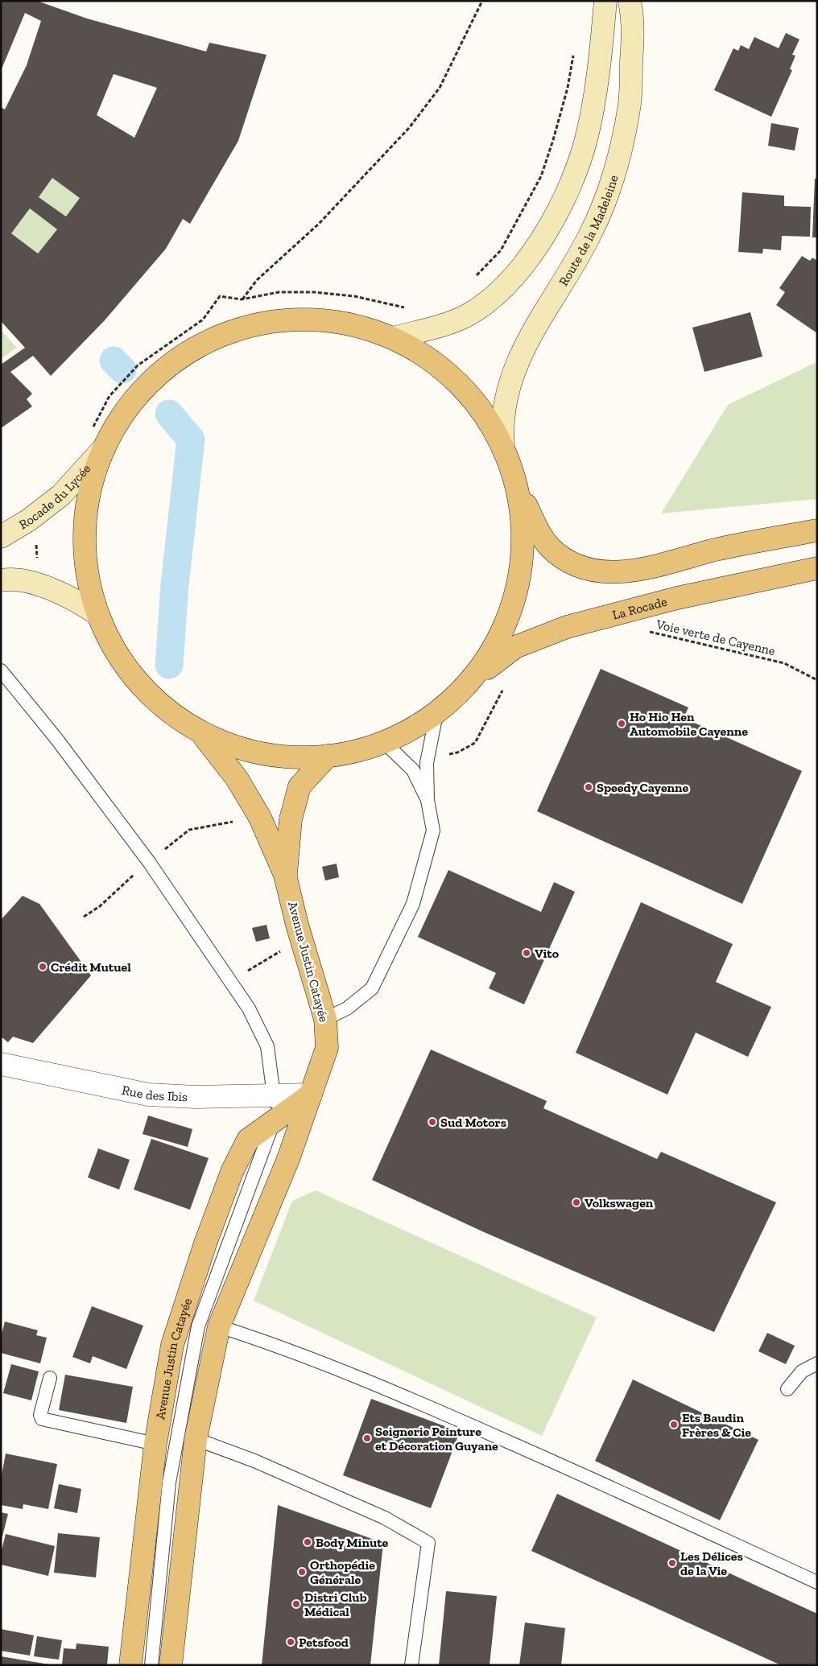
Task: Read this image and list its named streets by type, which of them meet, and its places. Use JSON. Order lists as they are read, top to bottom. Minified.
{"streets":{"main road":["Route de la Madeleine","Rocade du Lycée","La Rocade","Avenue Justin Catayée"],"street":["Rue des Ibis"],"path":["Voie verte de Cayenne"]},"crossings":[["Avenue Justin Catayée","Rue des Ibis"]],"places":["Ho Hio Hen Automobile Cayenne","Speedy Cayenne","Vito","Crédit Mutuel","Sud Motors","Volkswagen","Ets Baudin Frères & Cie","Seignerie Peinture et Décoration Guyane","Body Minute","Les Délices de la Vie","Orthopédie Générale","Distri Club Médical","Petsfood"]}
